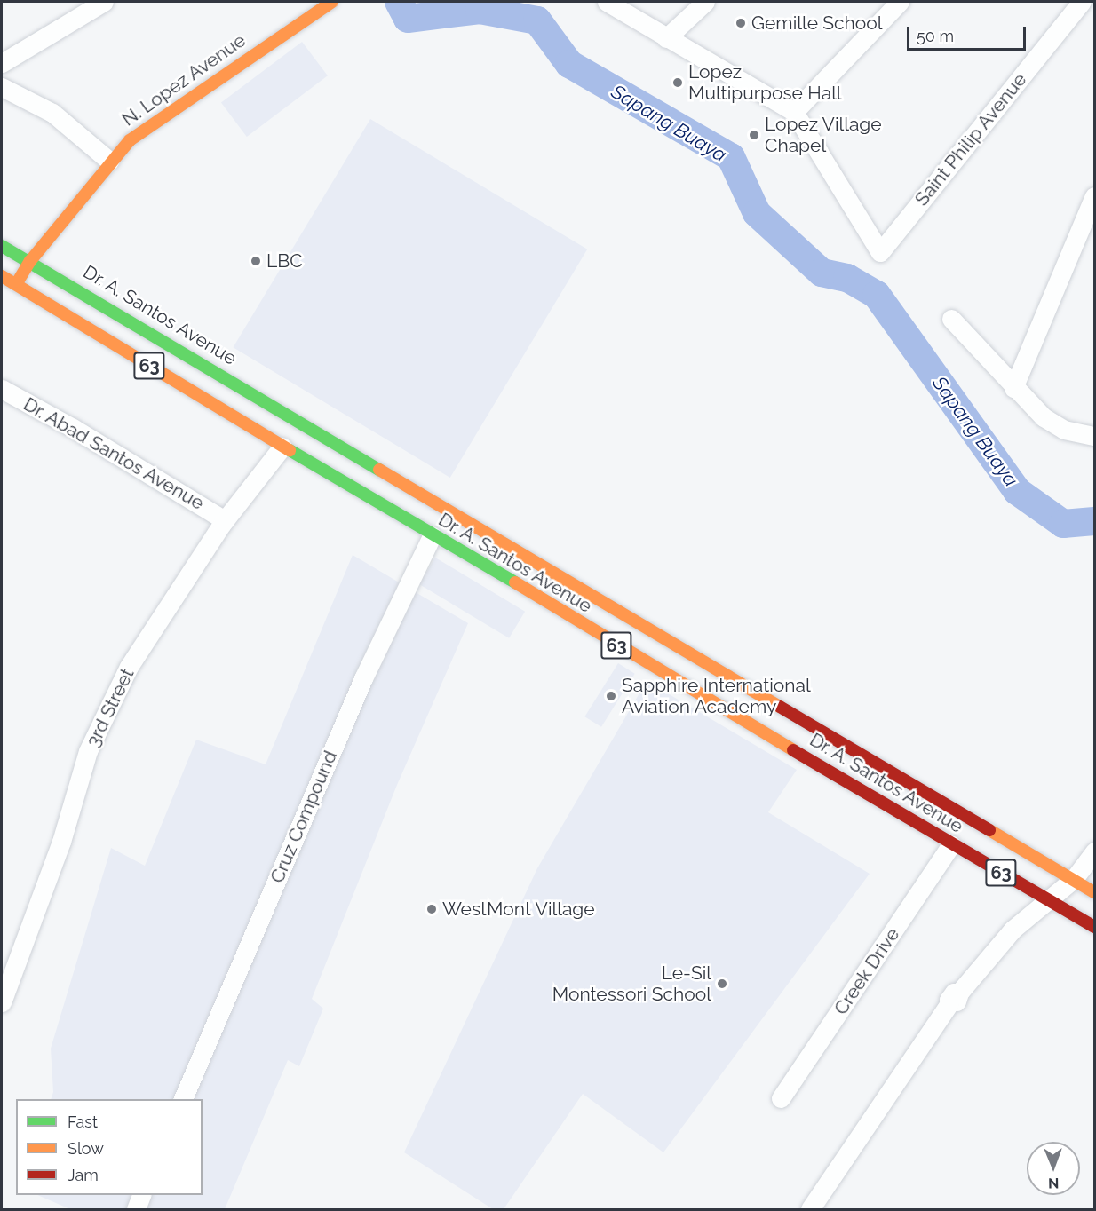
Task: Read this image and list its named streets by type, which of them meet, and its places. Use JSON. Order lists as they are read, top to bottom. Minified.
{"streets":{"main road":["N. Lopez Avenue","Dr. A. Santos Avenue","63"],"street":["Saint Philip Avenue","Dr. Abad Santos Avenue","3rd Street","Cruz Compound","Creek Drive"]},"crossings":[["N. Lopez Avenue","Dr. A. Santos Avenue"],["Dr. A. Santos Avenue","3rd Street"],["Dr. A. Santos Avenue","Cruz Compound"],["Dr. A. Santos Avenue","Creek Drive"],["Dr. Abad Santos Avenue","3rd Street"]],"water":["Sapang Buaya"],"places":["Gemille School","Lopez Multipurpose Hall","Lopez Village Chapel","LBC","Sapphire International Aviation Academy","WestMont Village","Le-Sil Montessori School"],"legend":["Fast","Slow","Jam"],"scale_bar":"50 m","north":"bottom"}
